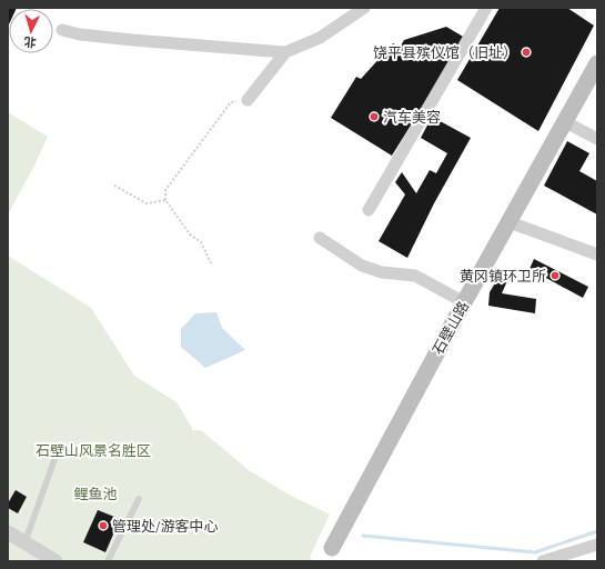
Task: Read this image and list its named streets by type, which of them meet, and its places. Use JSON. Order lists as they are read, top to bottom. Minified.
{"streets":{"main road":["石壁山路"]},"parks":["石壁山风景名胜区","鲤鱼池"],"places":["饶平县殡仪馆（旧址）","汽车美容","黄冈镇环卫所","管理处/游客中心"],"north":"bottom"}
